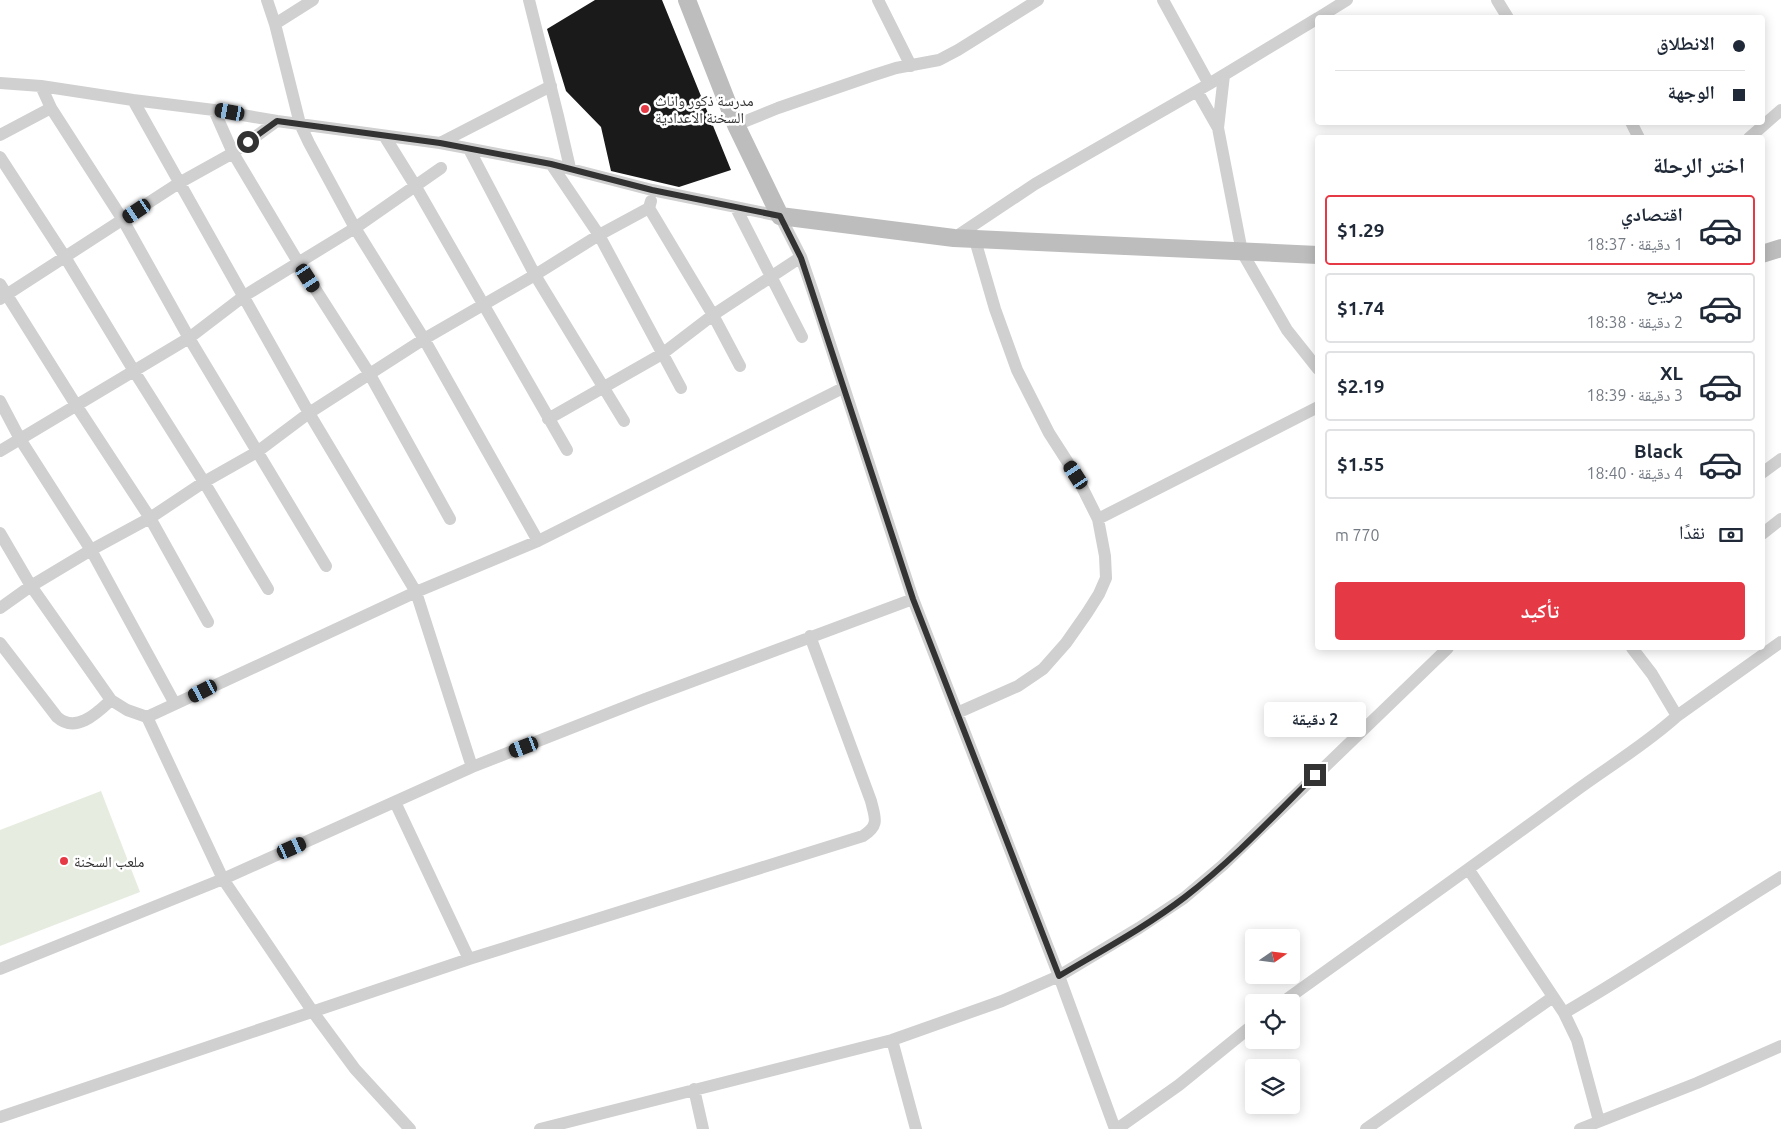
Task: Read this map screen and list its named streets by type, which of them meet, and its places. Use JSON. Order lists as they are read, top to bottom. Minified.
{"places":["مدرسة ذكور واناث السخنة الاعدادية","ملعب السخنة"],"north":"right","page":{"banner":["الانطلاق","الوجهة"],"heading":"اختر الرحلة","list":[{"name":"اقتصادي","note":"1 دقيقة · 18:37","value":"$1.29"},{"name":"مريح","note":"2 دقيقة · 18:38","value":"$1.74"},{"name":"XL","note":"3 دقيقة · 18:39","value":"$2.19"},{"name":"Black","note":"4 دقيقة · 18:40","value":"$1.55"}],"pay":["نقدًا","770 m"],"buttons":"تأكيد","bubble":"2 دقيقة"}}
